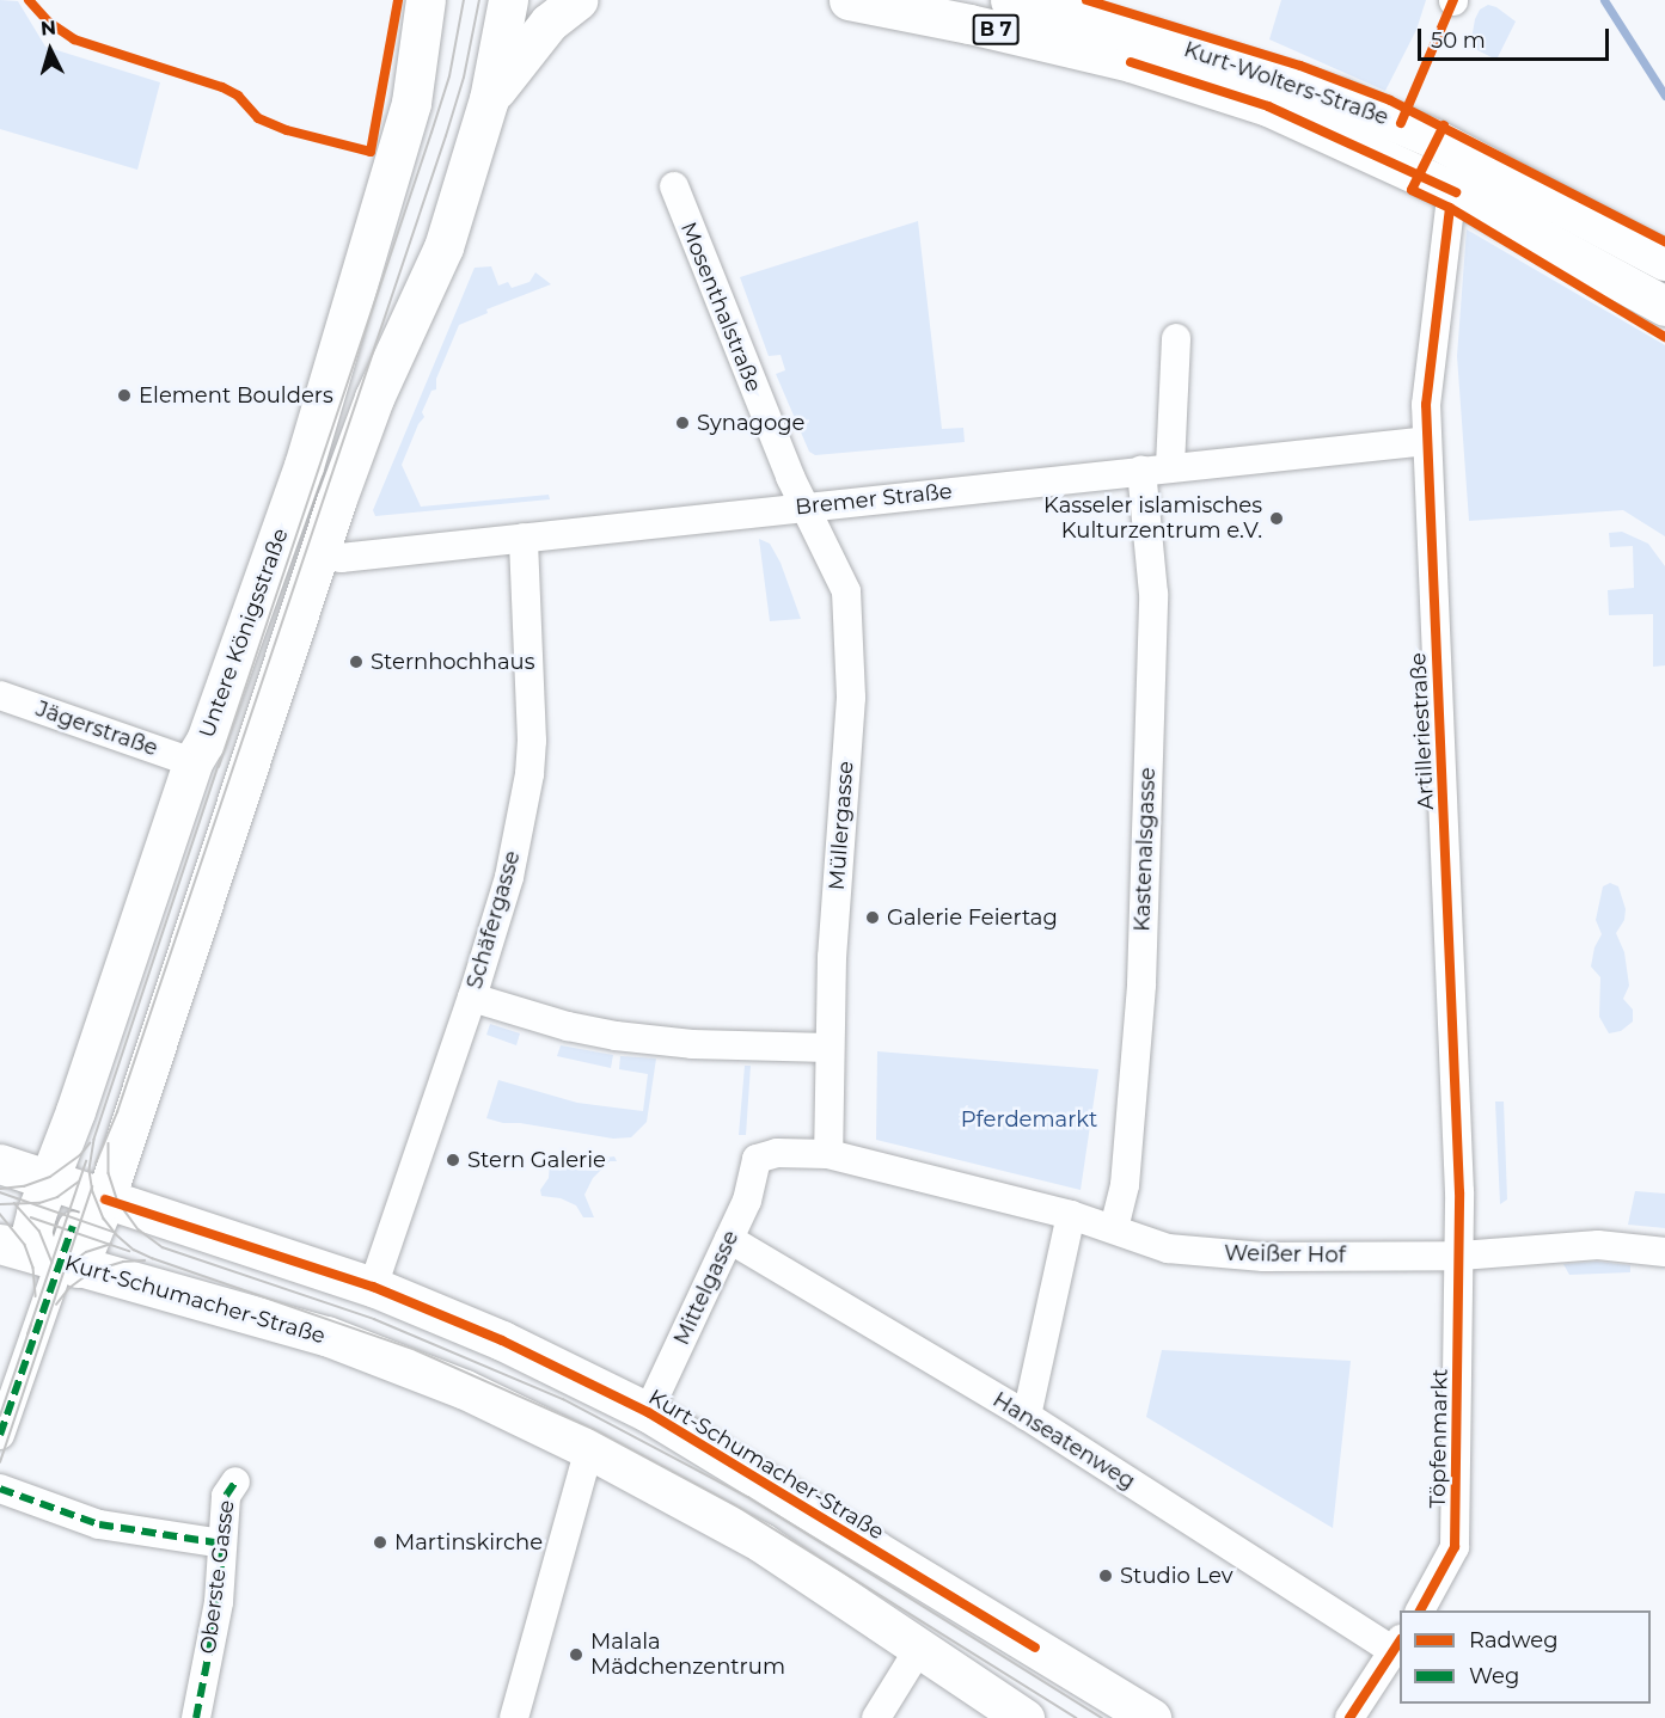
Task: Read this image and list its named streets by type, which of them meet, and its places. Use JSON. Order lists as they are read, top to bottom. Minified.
{"streets":{"main road":["B 7","Kurt-Wolters-Straße","Untere Königsstraße","Kurt-Schumacher-Straße"],"street":["Mosenthalstraße","Bremer Straße","Jägerstraße","Artilleriestraße","Müllergasse","Kastenalsgasse","Schäfergasse","Weißer Hof","Mittelgasse","Töpfenmarkt","Hanseatenweg","Oberste Gasse"]},"crossings":[["Kurt-Wolters-Straße","Artilleriestraße"],["Mosenthalstraße","Bremer Straße"],["Mosenthalstraße","Müllergasse"],["Bremer Straße","Untere Königsstraße"],["Bremer Straße","Artilleriestraße"],["Bremer Straße","Müllergasse"],["Bremer Straße","Kastenalsgasse"],["Bremer Straße","Schäfergasse"],["Untere Königsstraße","Jägerstraße"],["Untere Königsstraße","Kurt-Schumacher-Straße"],["Artilleriestraße","Weißer Hof"],["Artilleriestraße","Töpfenmarkt"],["Müllergasse","Mittelgasse"],["Kastenalsgasse","Weißer Hof"],["Schäfergasse","Kurt-Schumacher-Straße"],["Weißer Hof","Töpfenmarkt"],["Mittelgasse","Kurt-Schumacher-Straße"],["Mittelgasse","Hanseatenweg"]],"parks":["Pferdemarkt"],"places":["Element Boulders","Synagoge","Kasseler islamisches Kulturzentrum e.V.","Sternhochhaus","Galerie Feiertag","Stern Galerie","Martinskirche","Studio Lev","Malala Mädchenzentrum"],"legend":["Radweg","Weg"],"scale_bar":"50 m","north":"top"}
